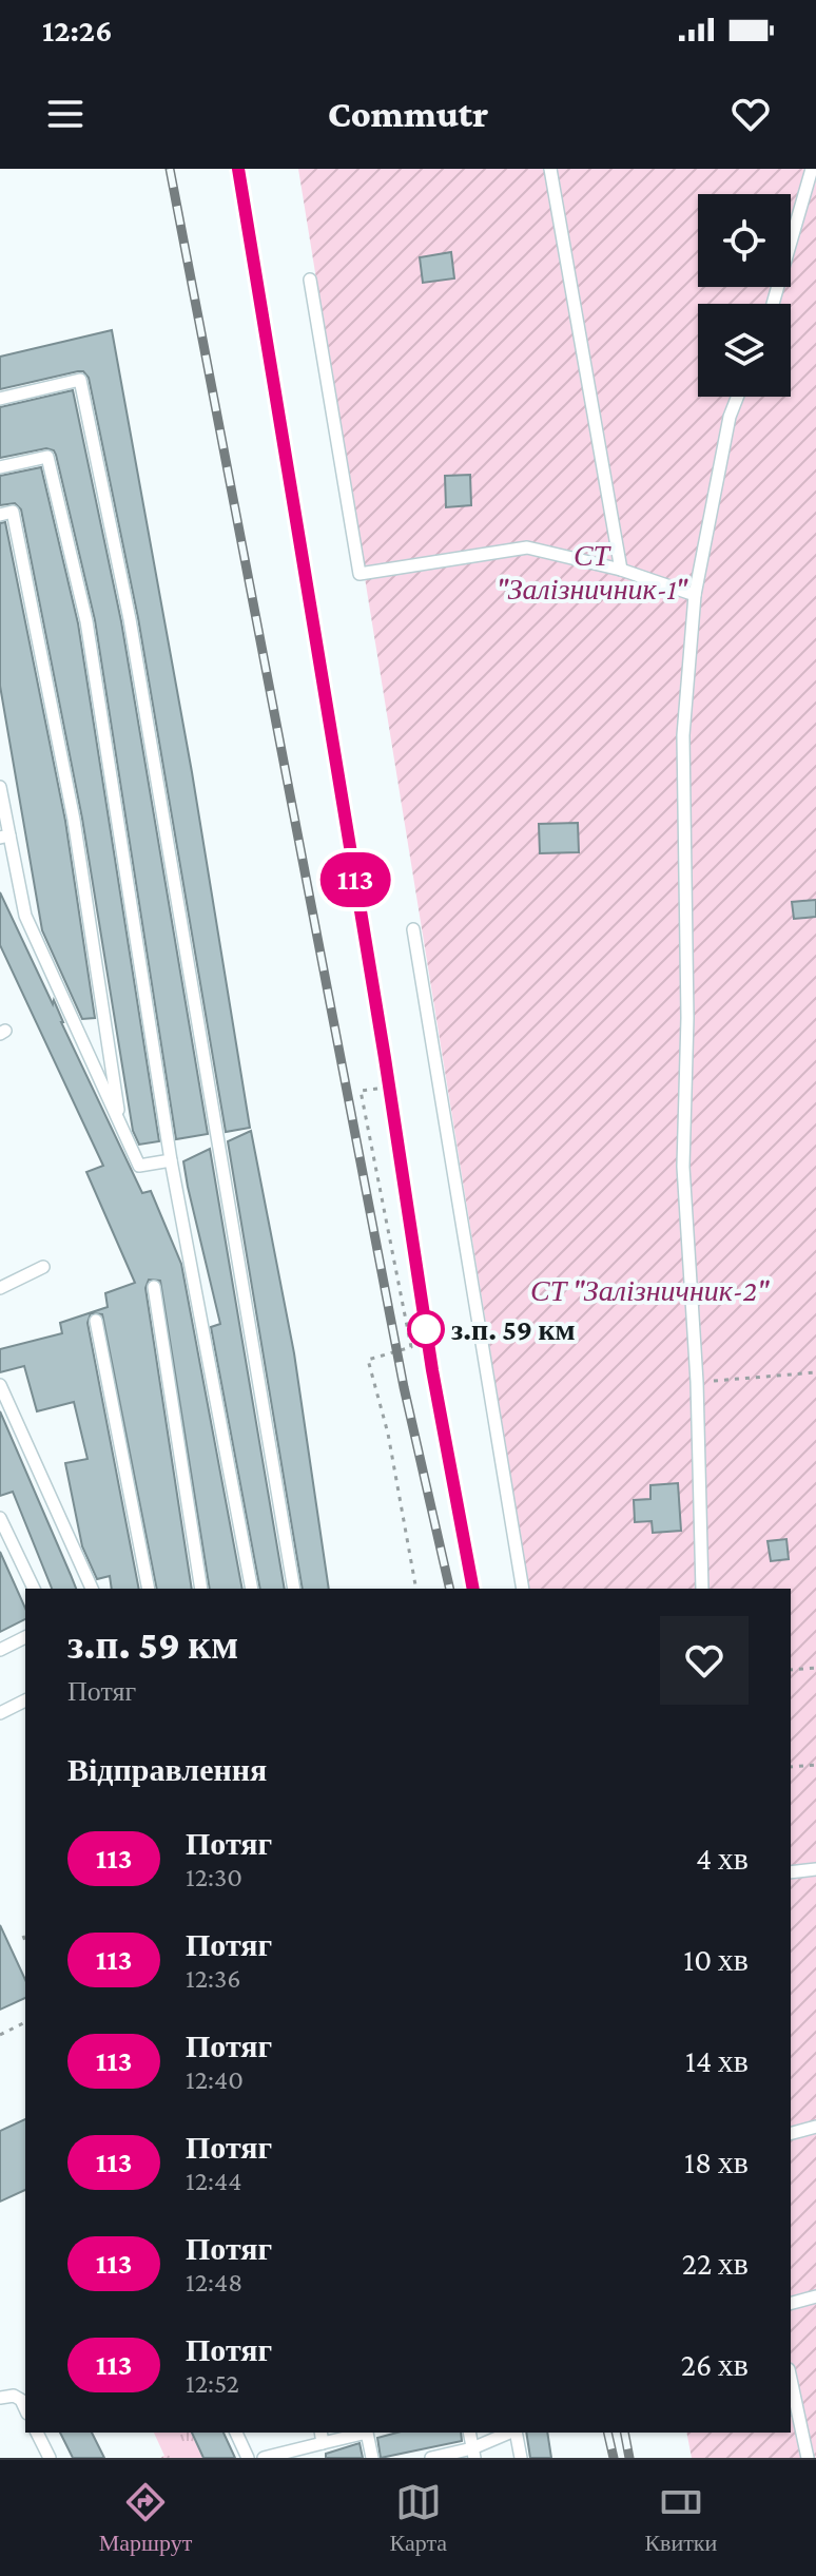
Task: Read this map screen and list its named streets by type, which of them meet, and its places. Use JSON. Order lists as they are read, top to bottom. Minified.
{"parks":["СТ \"Залізничник-1\"","СТ \"Залізничник-2\""],"places":["з.п. 59 км"],"page":{"status":"12:26","header":"Commutr","on_map":"113","heading":[["з.п. 59 км","Потяг"],"Відправлення"],"list":[{"mark":"113","name":"Потяг","note":"12:30","value":"4 хв"},{"mark":"113","name":"Потяг","note":"12:36","value":"10 хв"},{"mark":"113","name":"Потяг","note":"12:40","value":"14 хв"},{"mark":"113","name":"Потяг","note":"12:44","value":"18 хв"},{"mark":"113","name":"Потяг","note":"12:48","value":"22 хв"},{"mark":"113","name":"Потяг","note":"12:52","value":"26 хв"}],"tabs":["Маршрут","Карта","Квитки"]}}
